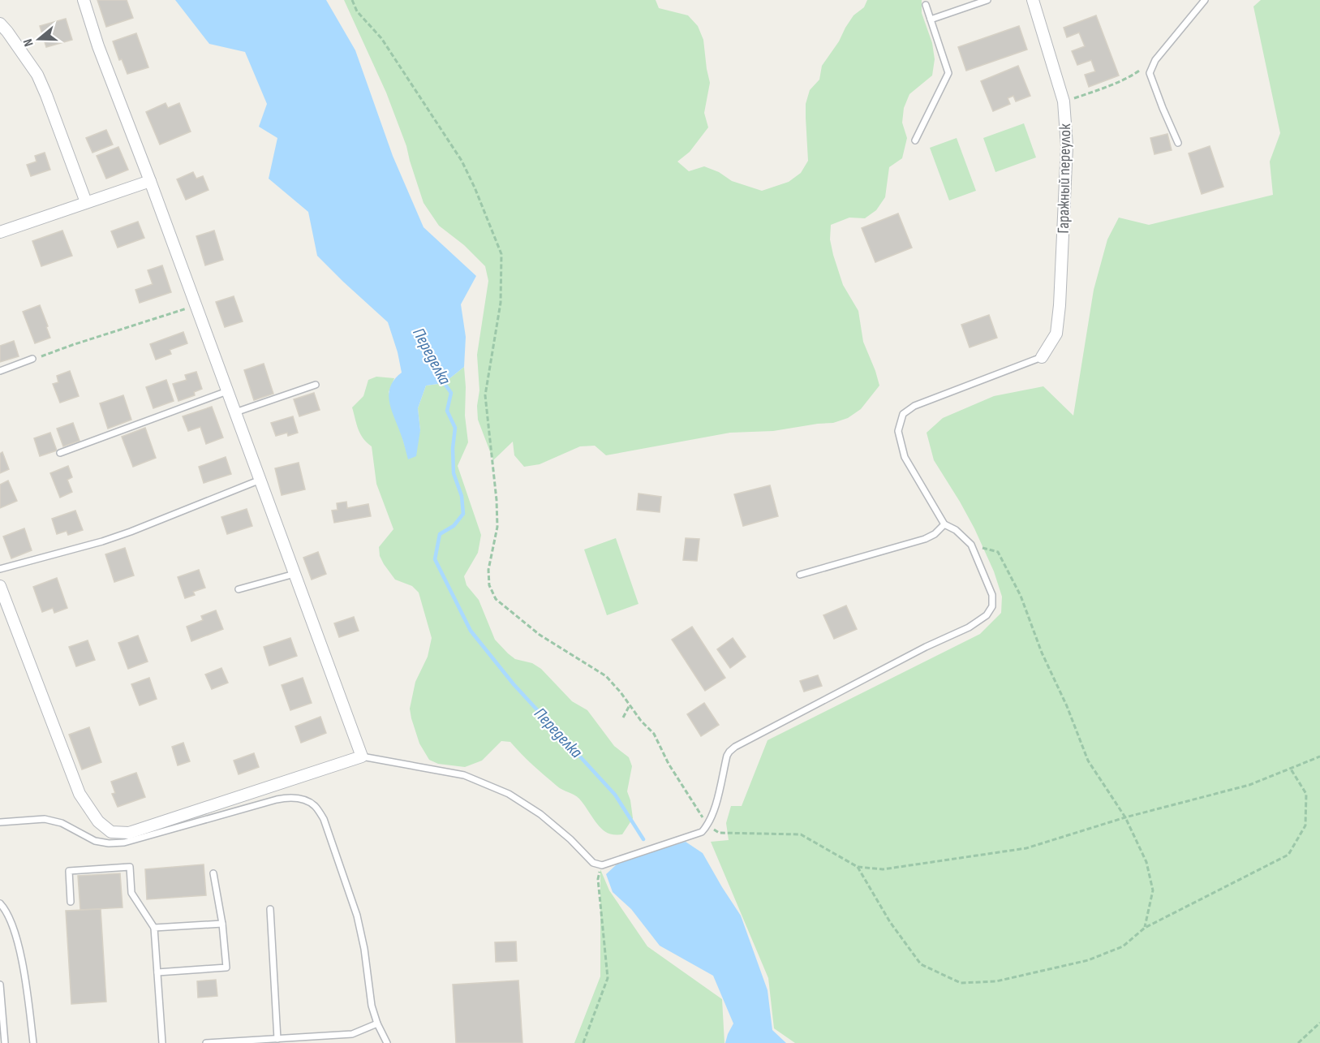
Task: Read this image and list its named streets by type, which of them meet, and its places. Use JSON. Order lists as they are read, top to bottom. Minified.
{"streets":{"street":["Гаражный переулок"]},"water":["Переделка"],"north":"left"}
